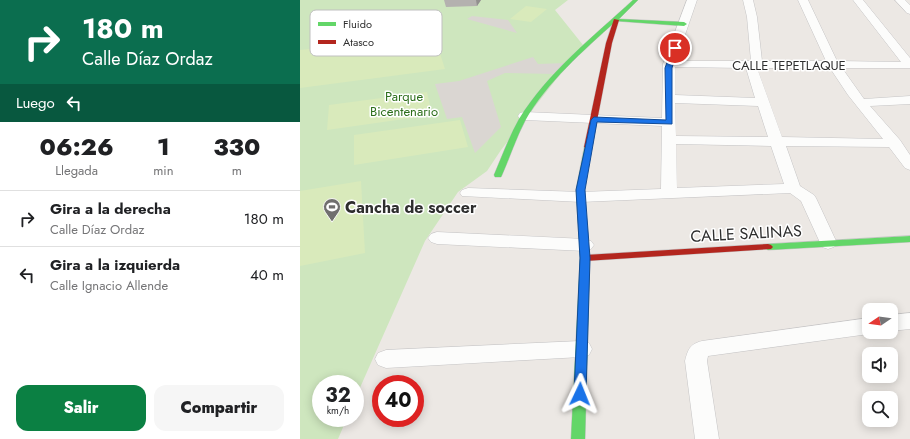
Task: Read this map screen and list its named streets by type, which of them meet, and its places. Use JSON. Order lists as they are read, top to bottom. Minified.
{"streets":{"street":["CALLE TEPETLAQUE","CALLE SALINAS"]},"parks":["Parque Bicentenario"],"places":{"sports":["Cancha de soccer"]},"legend":["Fluido","Atasco"],"north":"left","page":{"turn":["180 m","Calle Díaz Ordaz"],"then":"Luego","eta":["06:26","Llegada","1","min","330","m"],"list":[{"name":"Gira a la derecha","note":"Calle Díaz Ordaz","value":"180 m"},{"name":"Gira a la izquierda","note":"Calle Ignacio Allende","value":"40 m"}],"speed":"32 km/h","limit":"40","buttons":["Salir","Compartir"]}}
